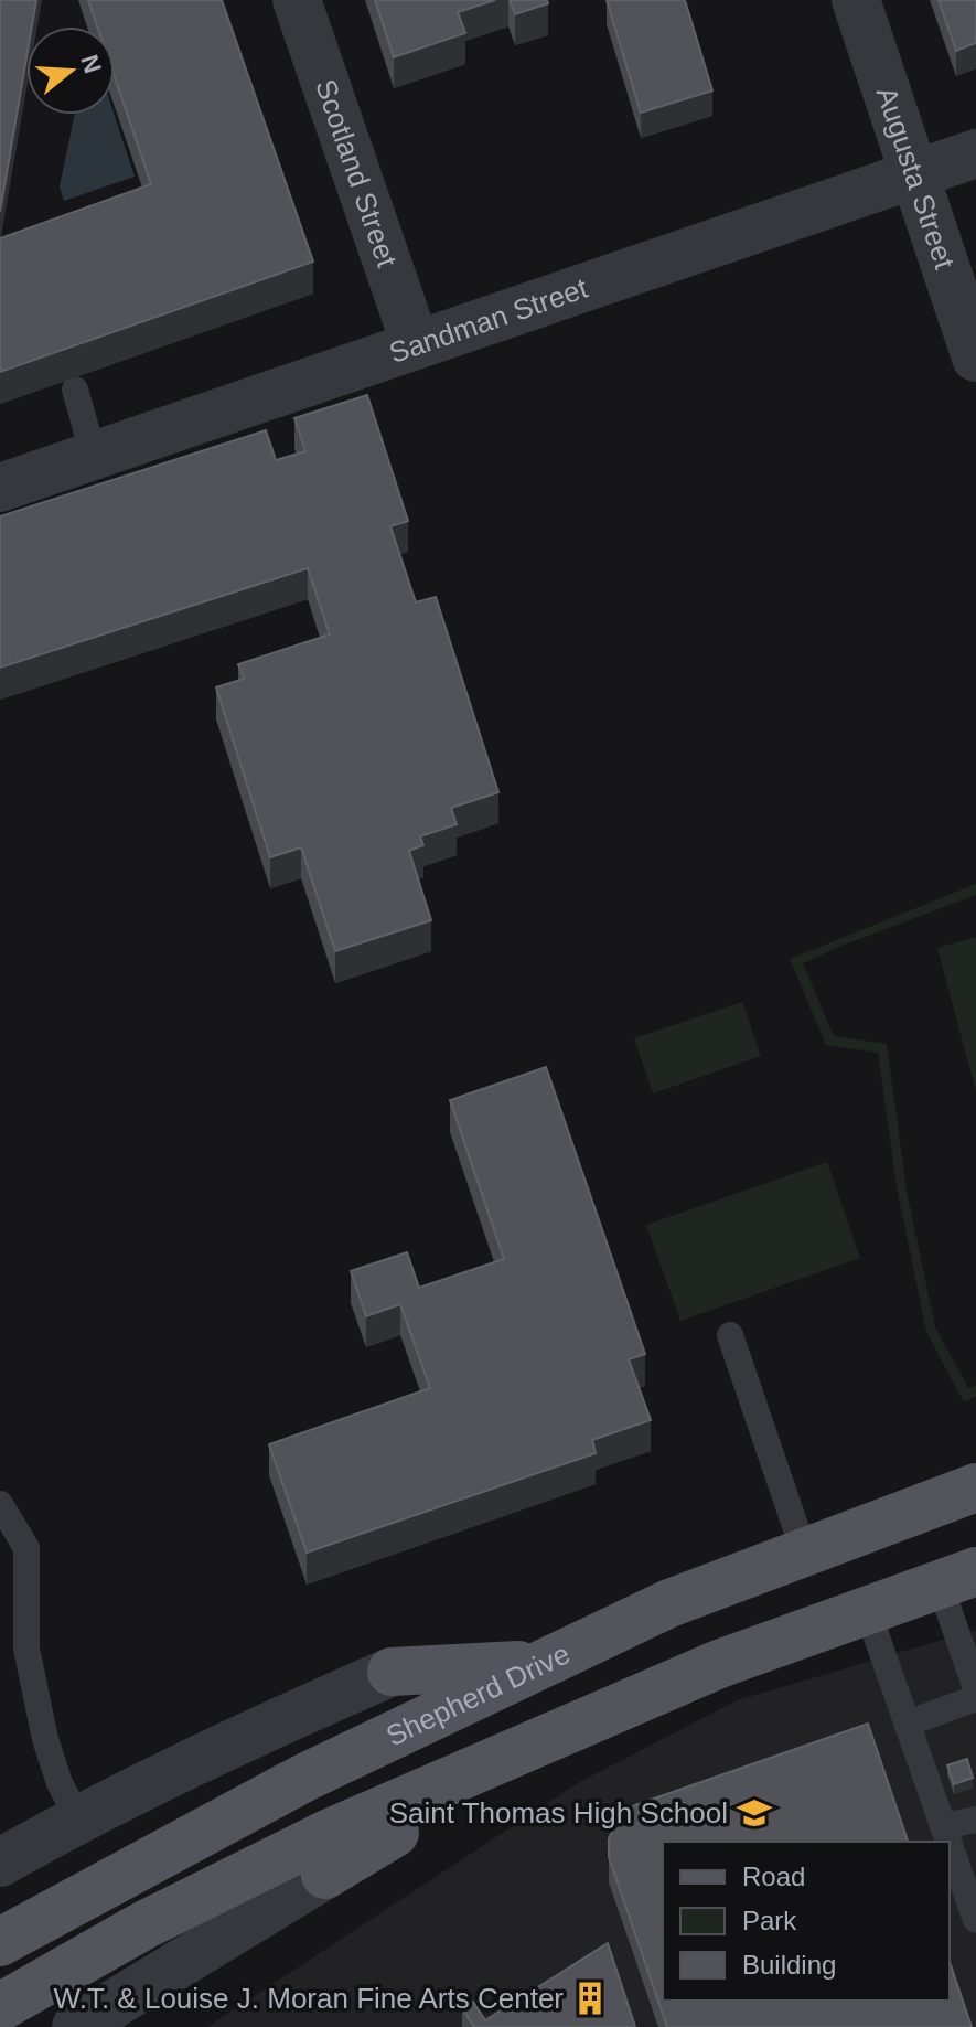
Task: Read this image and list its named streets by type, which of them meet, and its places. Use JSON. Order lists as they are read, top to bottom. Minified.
{"streets":{"main road":["Shepherd Drive"],"street":["Scotland Street","Augusta Street","Sandman Street"]},"crossings":[["Scotland Street","Sandman Street"],["Augusta Street","Sandman Street"]],"places":{"school or university":["Saint Thomas High School"],"building":["W.T. & Louise J. Moran Fine Arts Center"]},"legend":["Road","Park","Building"],"north":"right"}
